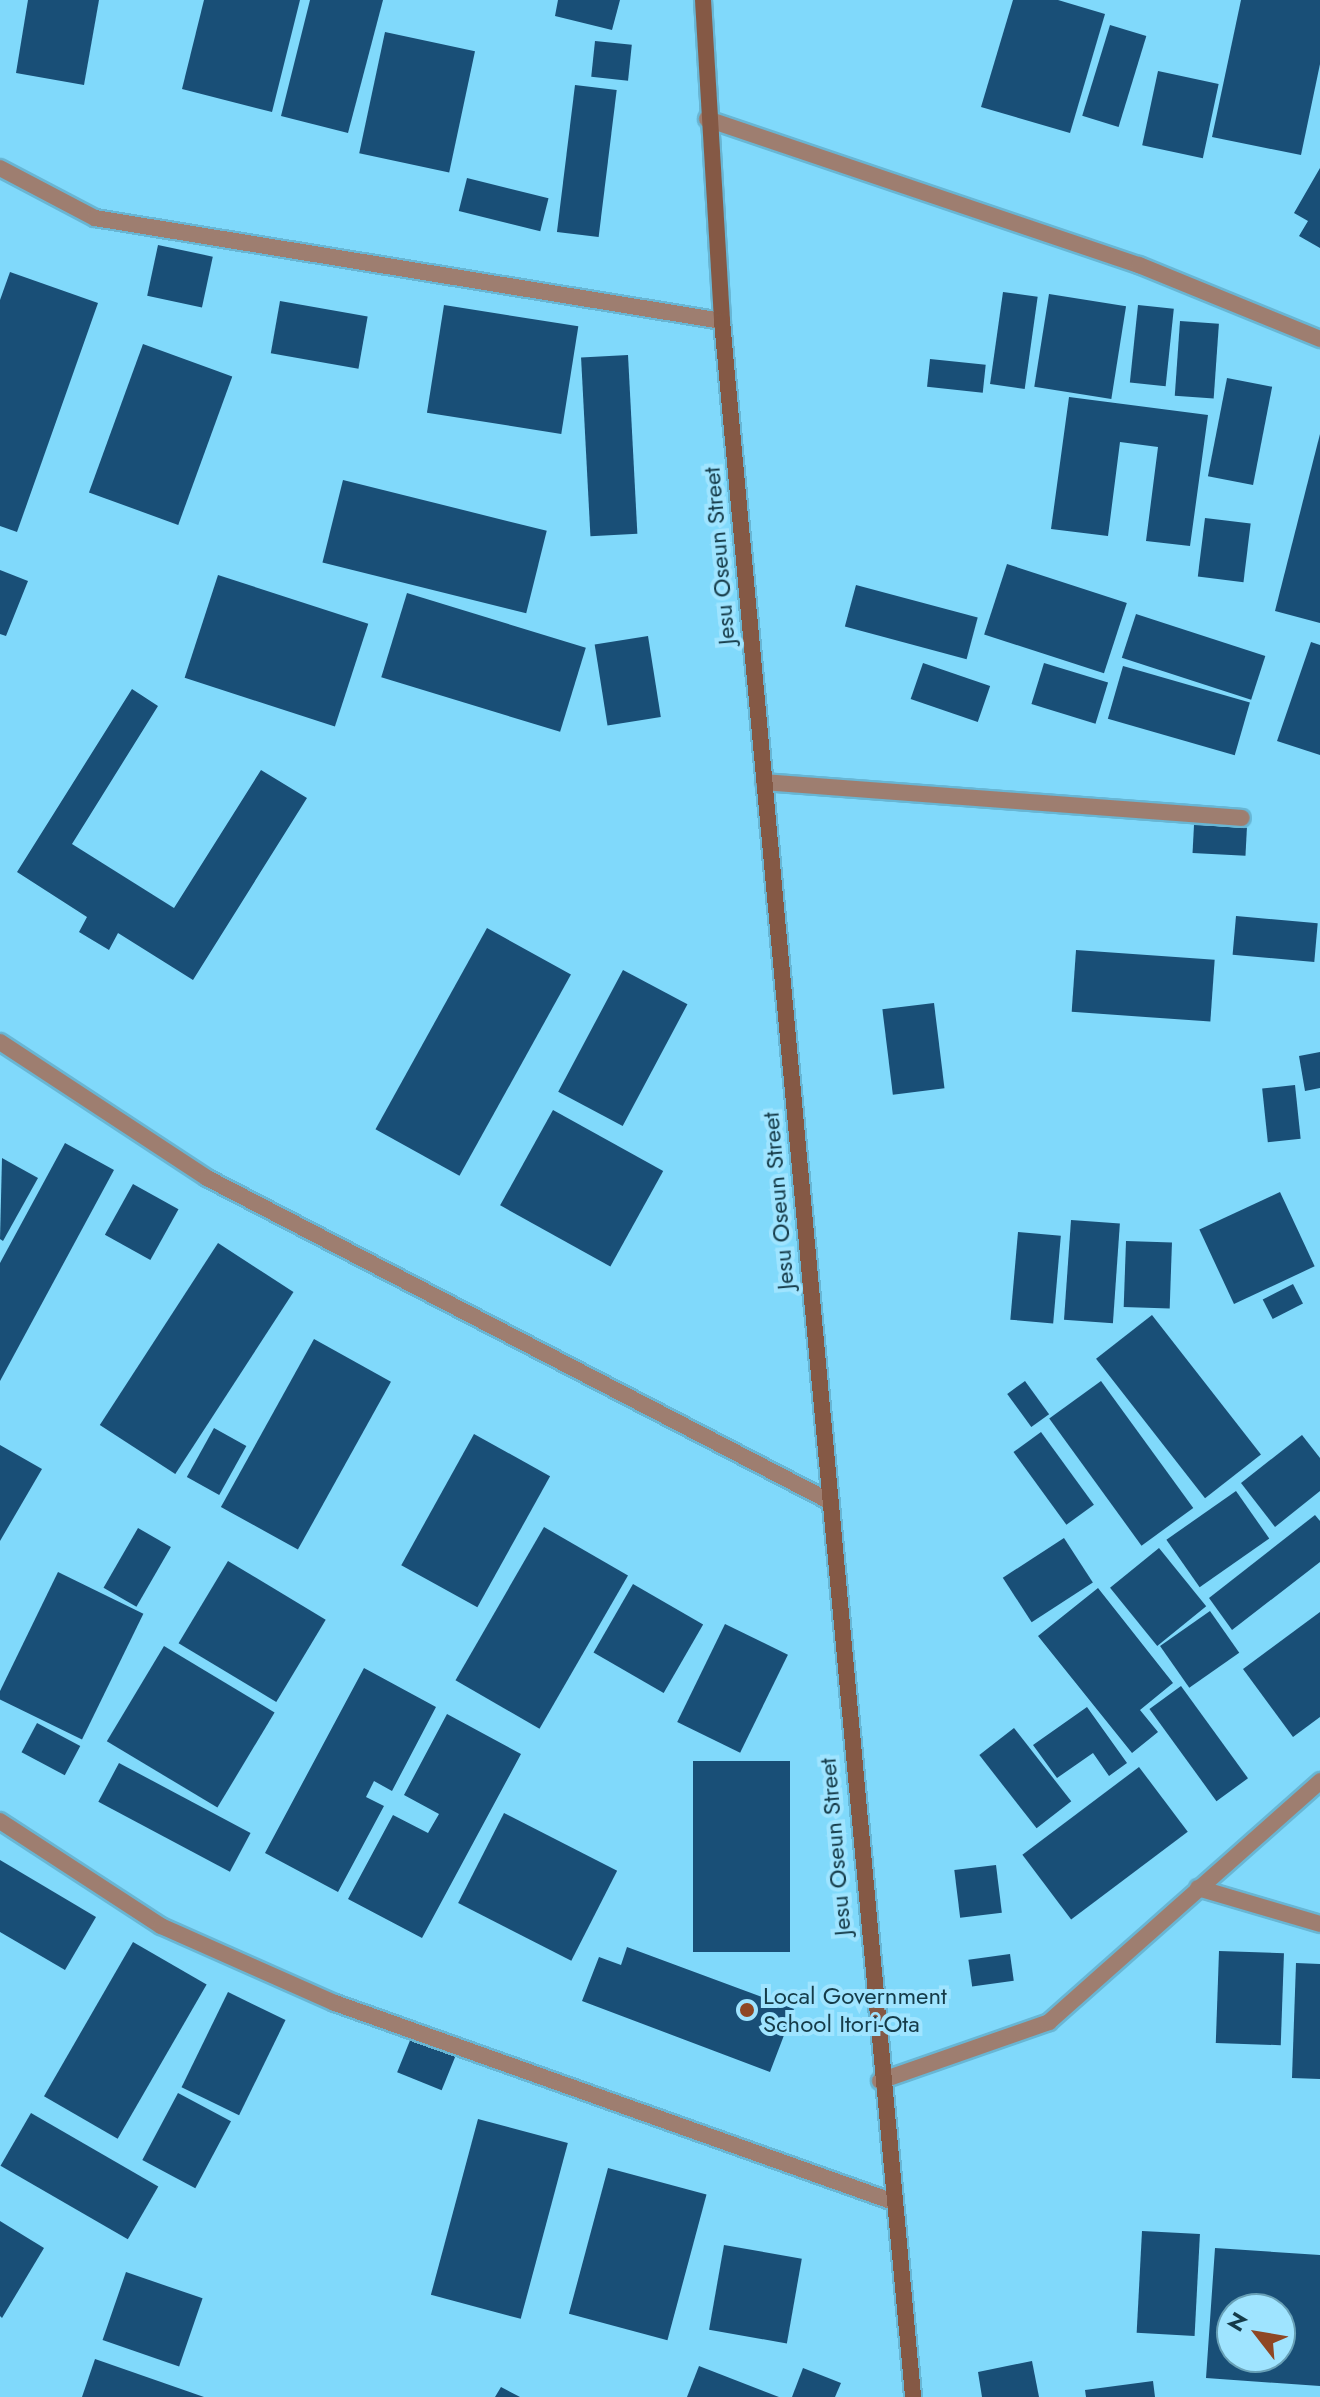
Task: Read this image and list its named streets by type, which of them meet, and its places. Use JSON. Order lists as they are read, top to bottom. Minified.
{"streets":{"main road":["Jesu Oseun Street"]},"places":["Local Government School Itori-Ota"],"north":"top left"}
